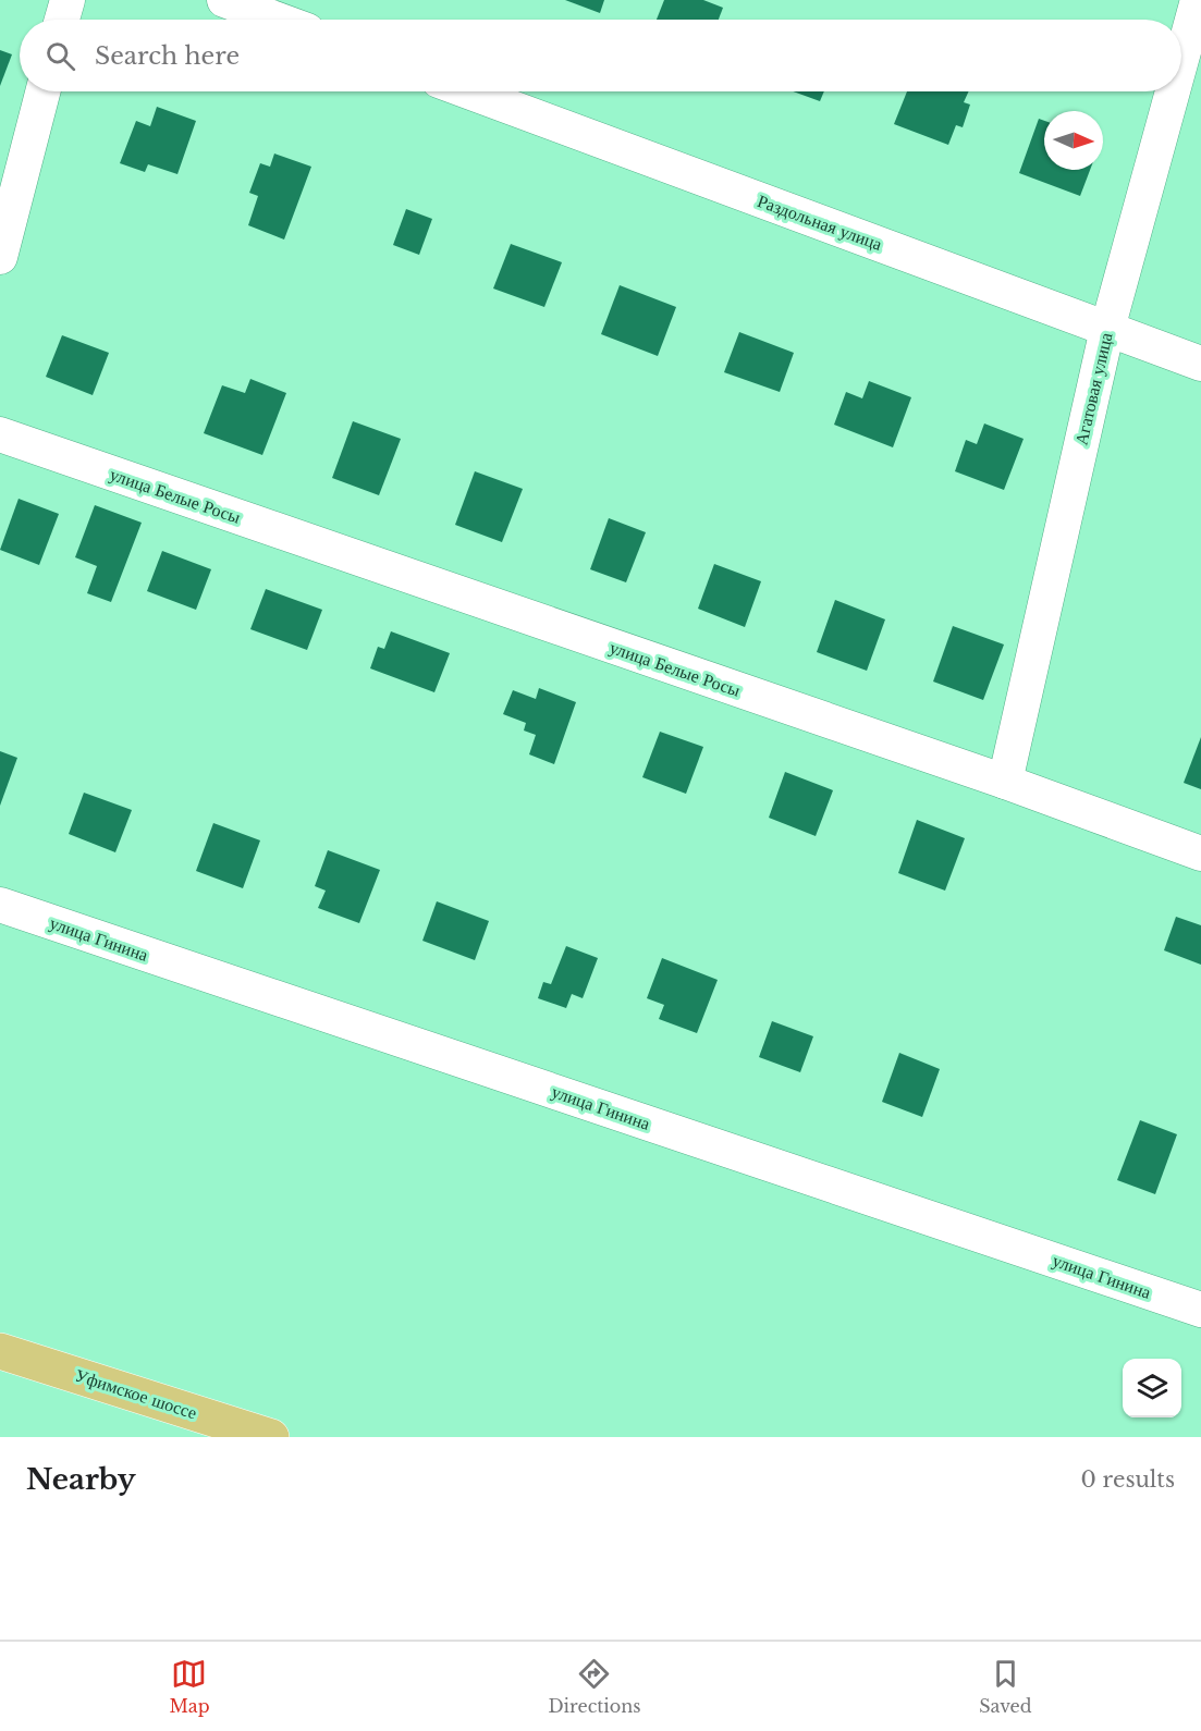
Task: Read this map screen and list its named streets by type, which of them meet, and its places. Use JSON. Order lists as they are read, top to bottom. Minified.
{"streets":{"main road":["Уфимское шоссе"],"street":["Раздольная улица","Агатовая улица","улица Белые Росы","улица Гинина"]},"crossings":[["Раздольная улица","Агатовая улица"],["Агатовая улица","улица Белые Росы"]],"north":"right","page":{"search":"Search here","heading":["Nearby","0 results"],"nav":["Map","Directions","Saved"]}}
